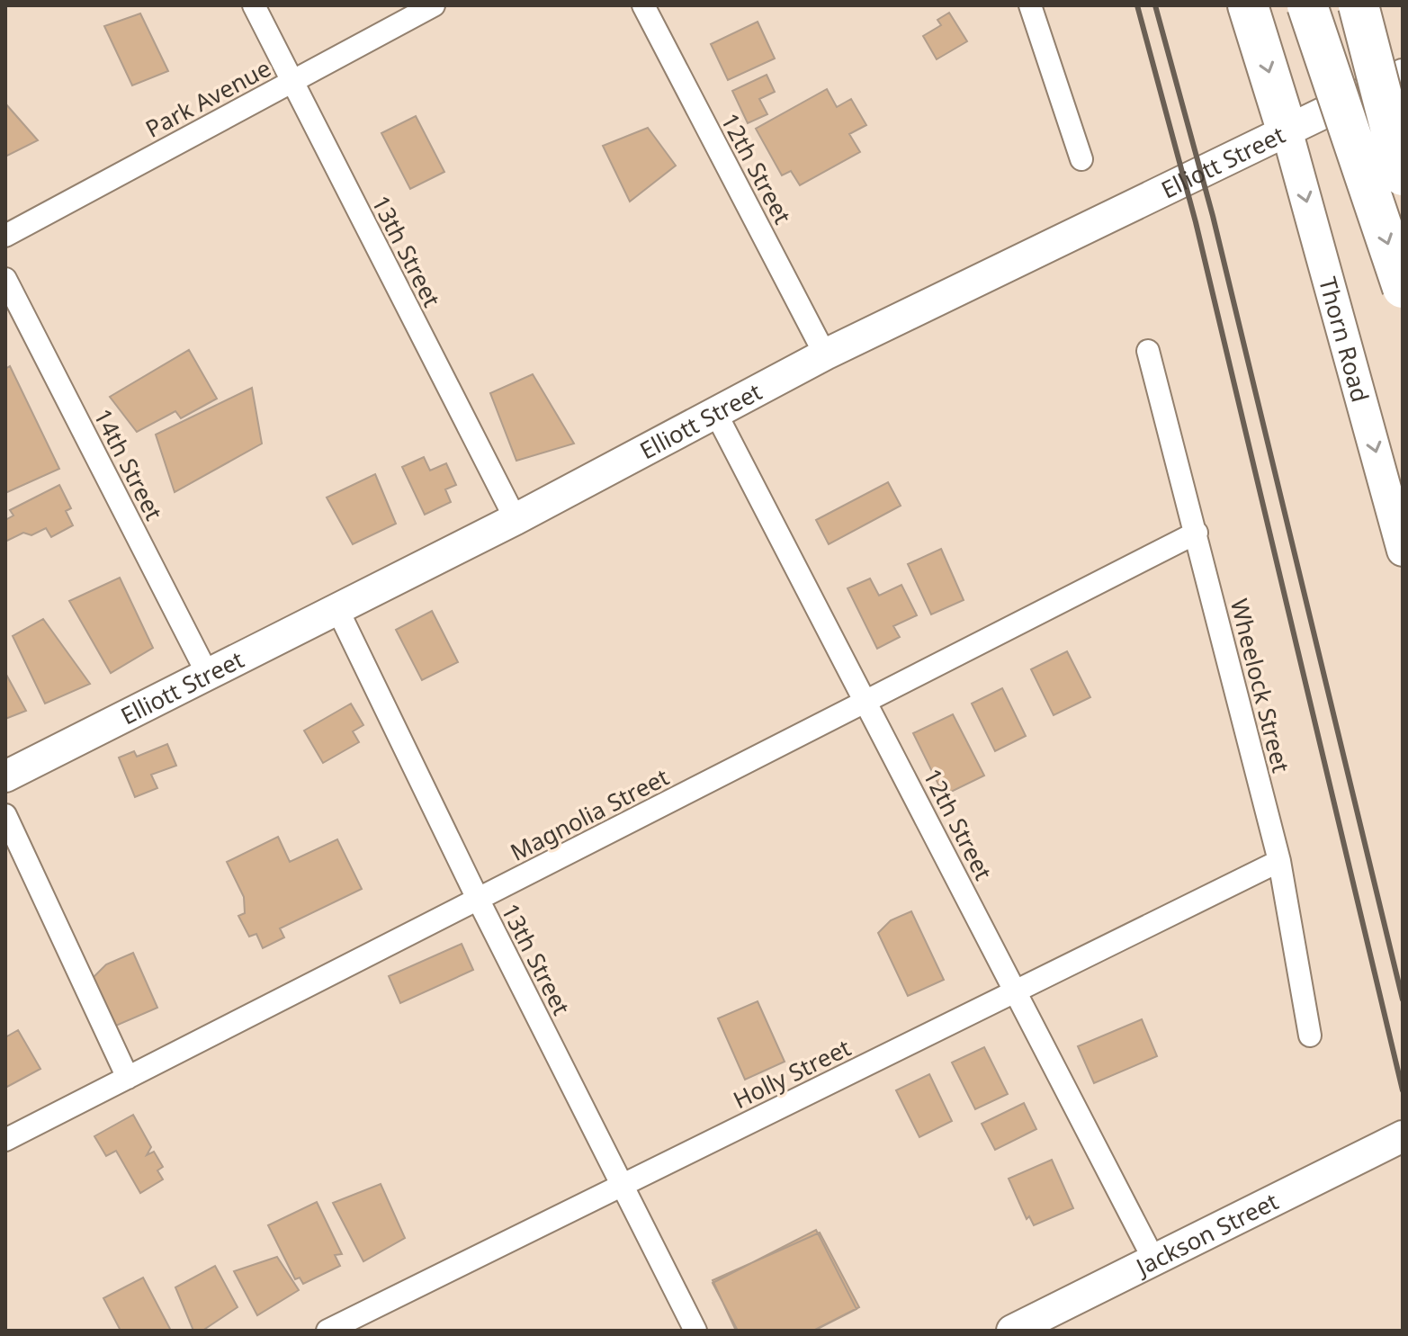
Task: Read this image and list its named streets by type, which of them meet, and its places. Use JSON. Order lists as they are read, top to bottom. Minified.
{"streets":{"main road":["Elliott Street","Thorn Road","Jackson Street"],"street":["Park Avenue","12th Street","13th Street","14th Street","Wheelock Street","Magnolia Street","Holly Street"]},"crossings":[["Park Avenue","13th Street"],["Elliott Street","12th Street"],["Elliott Street","13th Street"],["Elliott Street","Thorn Road"],["Elliott Street","14th Street"],["12th Street","Magnolia Street"],["12th Street","Holly Street"],["12th Street","Jackson Street"],["13th Street","Magnolia Street"],["13th Street","Holly Street"],["Wheelock Street","Magnolia Street"],["Wheelock Street","Holly Street"]],"one_way":["Thorn Road"]}
